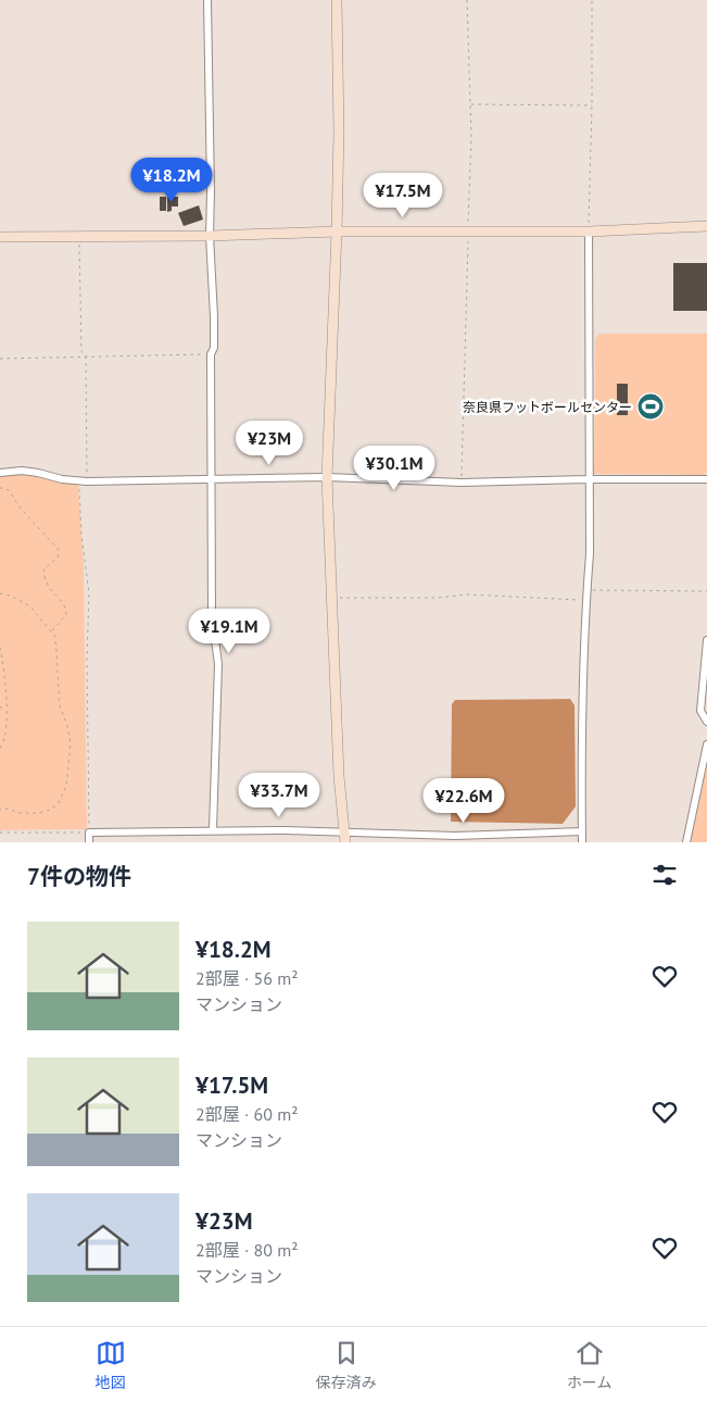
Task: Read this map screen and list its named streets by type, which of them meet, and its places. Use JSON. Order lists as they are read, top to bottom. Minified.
{"places":{"sports":["奈良県フットボールセンター"]},"page":{"price":["¥18.2M","¥17.5M","¥23M","¥30.1M","¥19.1M","¥33.7M","¥22.6M"],"heading":"7件の物件","list":[{"name":"¥18.2M","note":"2部屋 · 56 m² · マンション"},{"name":"¥17.5M","note":"2部屋 · 60 m² · マンション"},{"name":"¥23M","note":"2部屋 · 80 m² · マンション"}],"tabs":["地図","保存済み","ホーム"]}}
